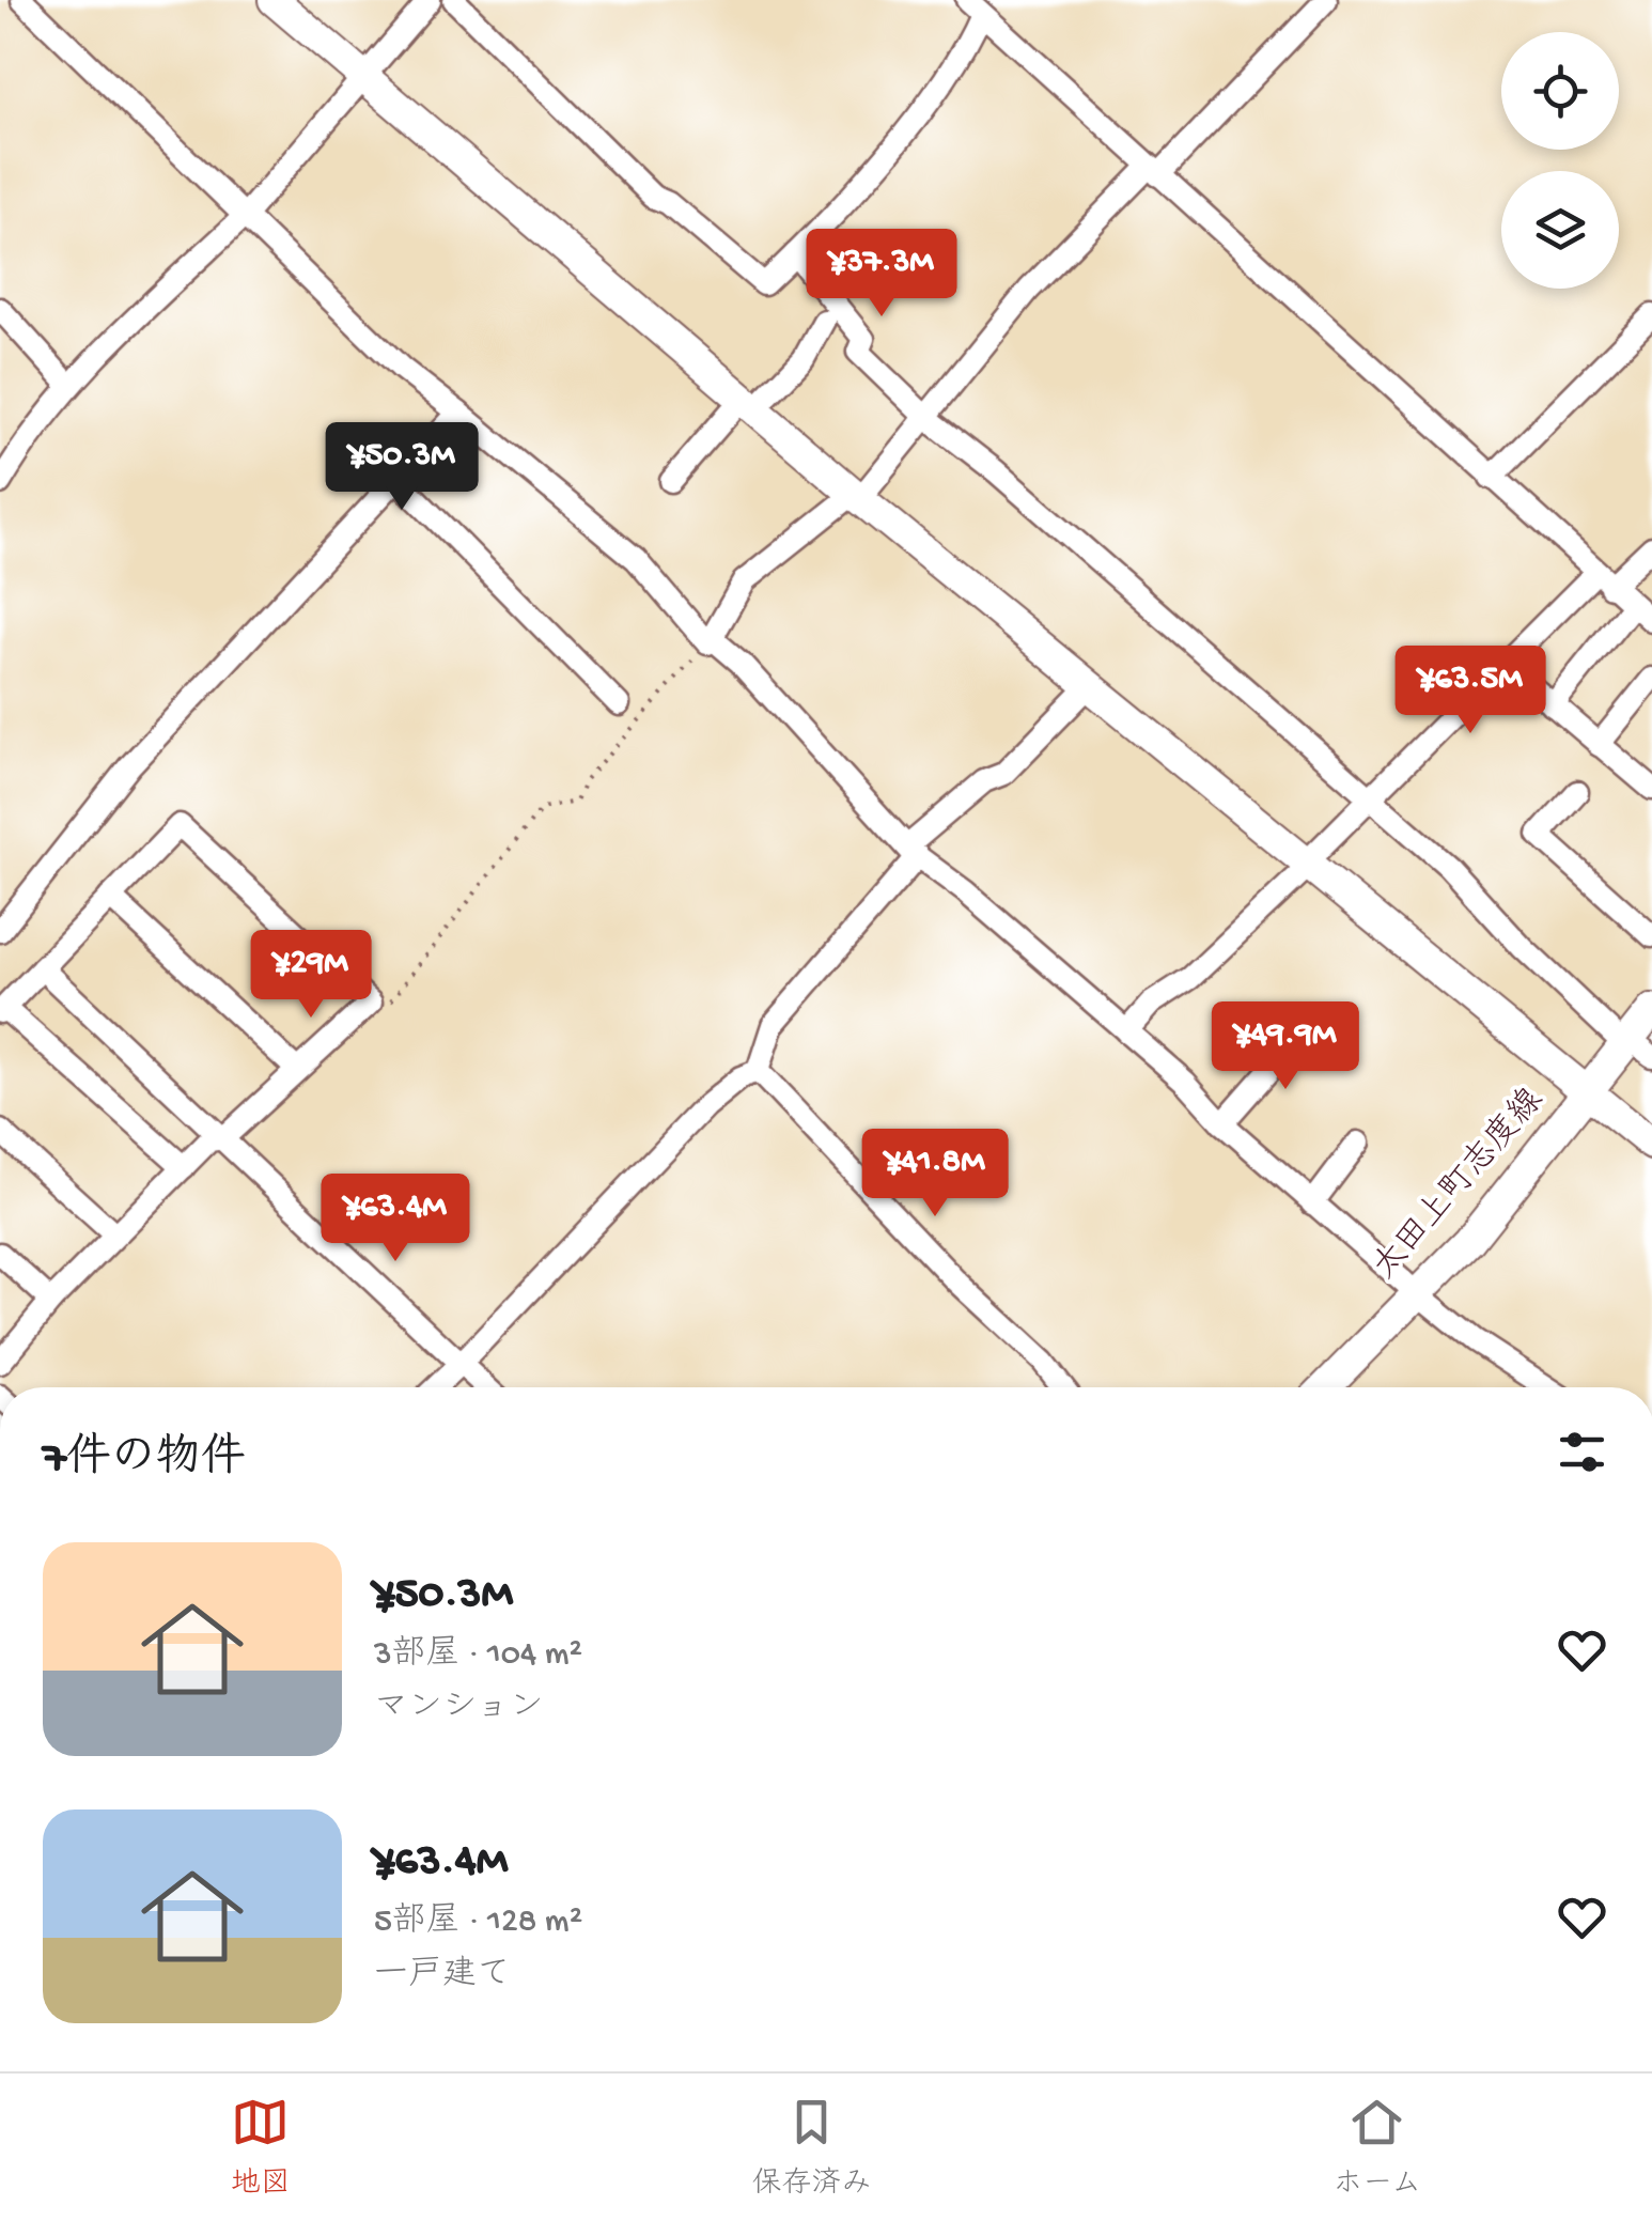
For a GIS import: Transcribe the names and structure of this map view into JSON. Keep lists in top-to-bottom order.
{
  "streets": {
    "street": ["太田上町志度線"]
  },
  "page": {
    "price": [
      "¥37.3M",
      "¥50.3M",
      "¥63.5M",
      "¥29M",
      "¥49.9M",
      "¥41.8M",
      "¥63.4M"
    ],
    "heading": "7件の物件",
    "list": [
      {
        "name": "¥50.3M",
        "note": "3部屋 · 104 m² · マンション"
      },
      {
        "name": "¥63.4M",
        "note": "5部屋 · 128 m² · 一戸建て"
      }
    ],
    "tabs": ["地図", "保存済み", "ホーム"]
  }
}
